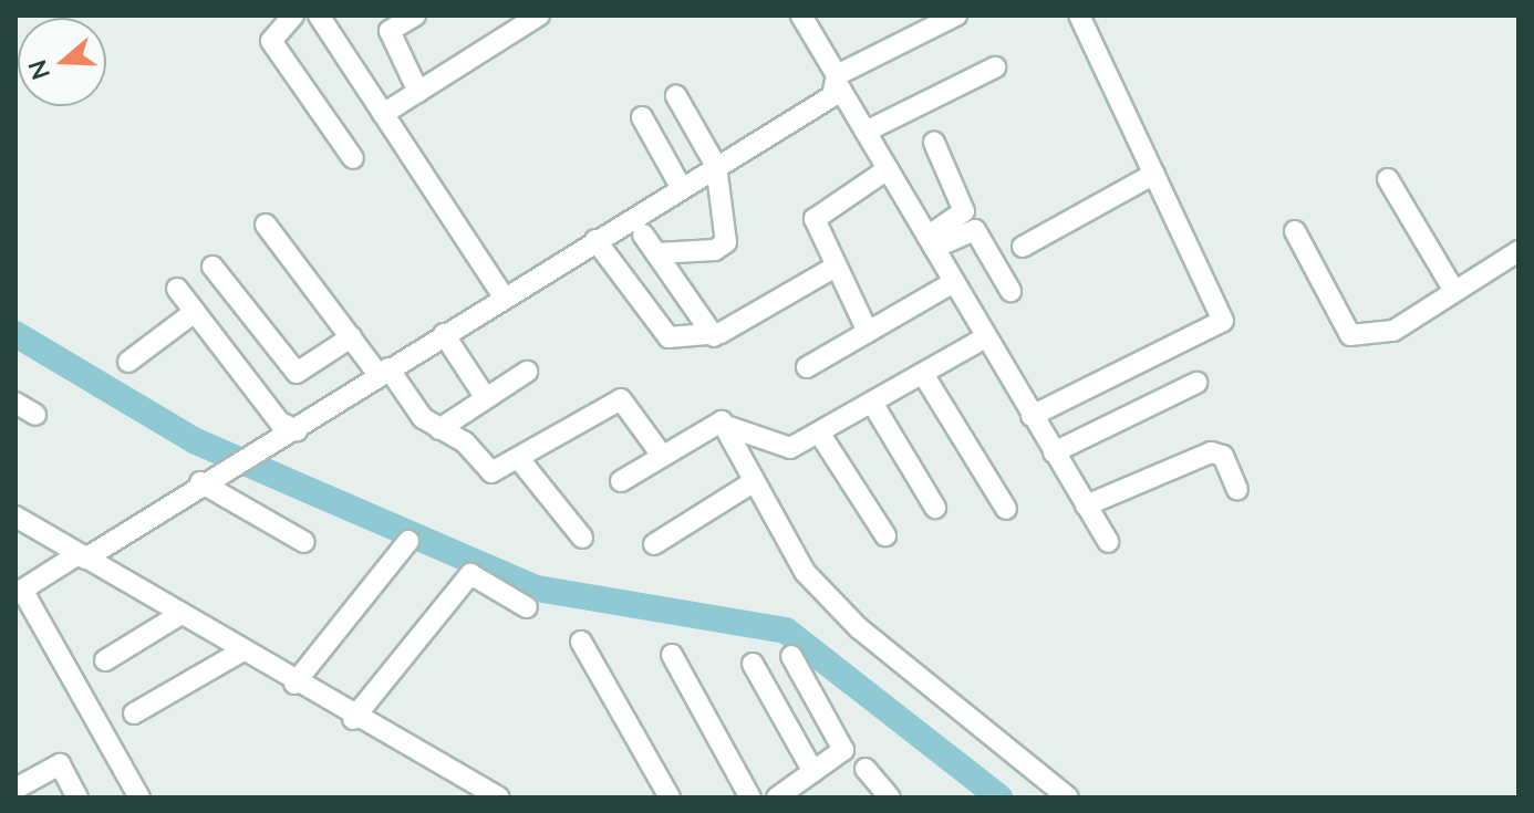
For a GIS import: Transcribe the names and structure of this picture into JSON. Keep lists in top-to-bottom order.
{
  "north": "left"
}
